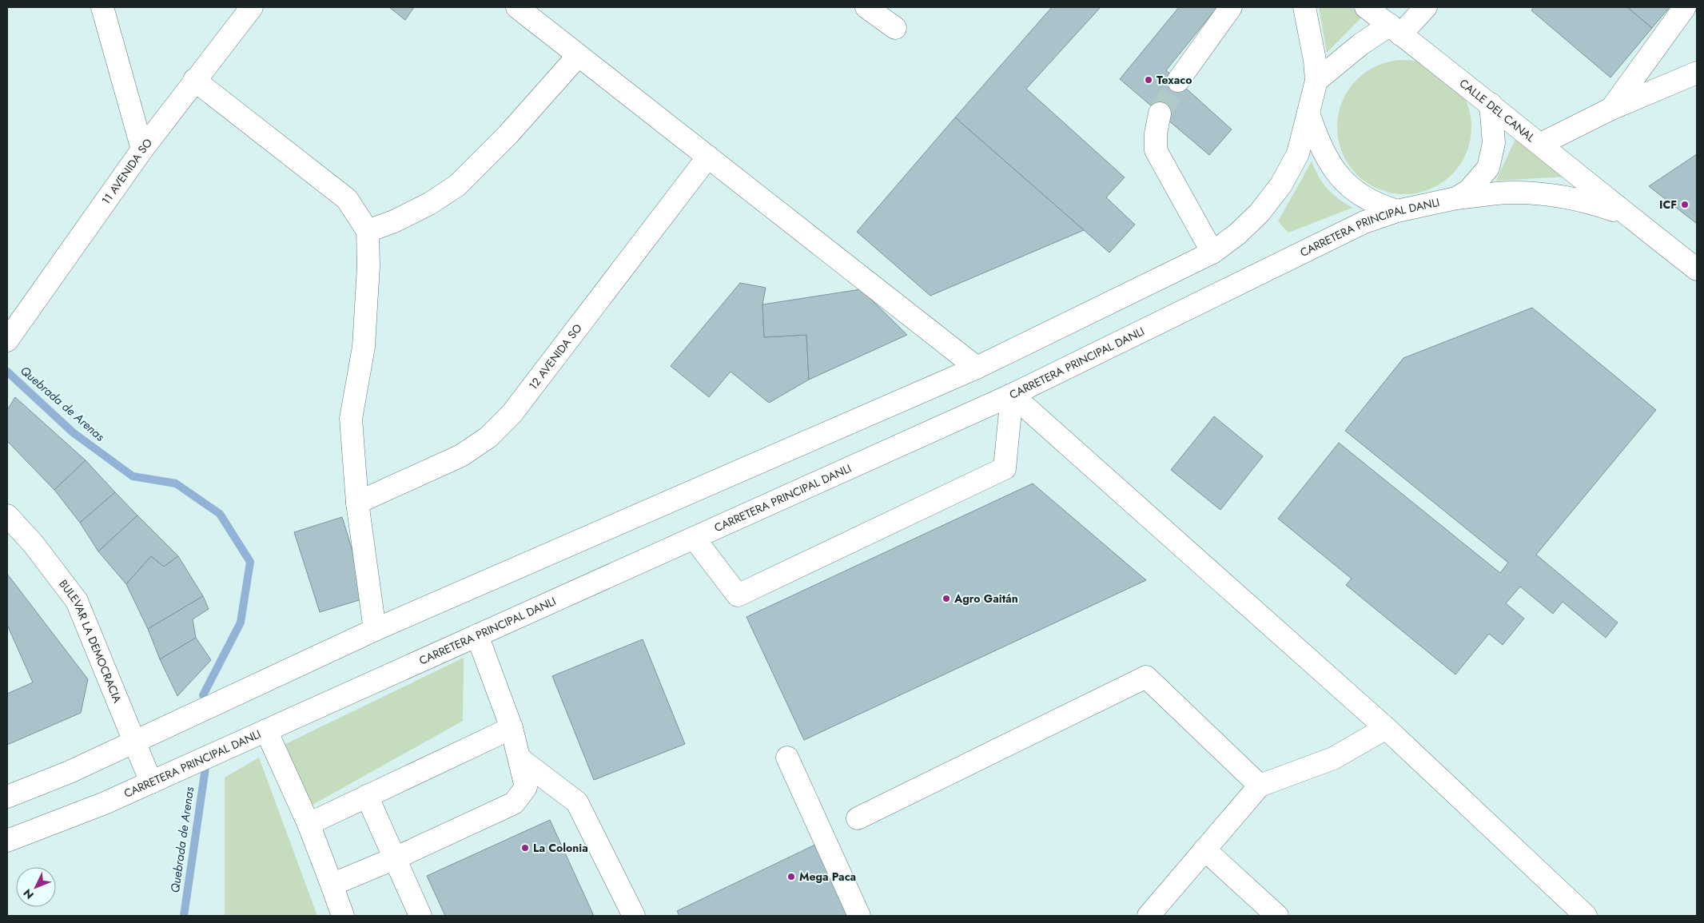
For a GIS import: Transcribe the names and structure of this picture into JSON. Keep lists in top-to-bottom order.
{
  "streets": {
    "main road": [
      "CALLE DEL CANAL",
      "11 AVENIDA SO",
      "CARRETERA PRINCIPAL DANLI",
      "12 AVENIDA SO",
      "BULEVAR LA DEMOCRACIA"
    ]
  },
  "crossings": [
    ["CALLE DEL CANAL", "CARRETERA PRINCIPAL DANLI"],
    ["CARRETERA PRINCIPAL DANLI", "BULEVAR LA DEMOCRACIA"]
  ],
  "water": ["Quebrada de Arenas"],
  "places": [
    "Texaco",
    "ICF",
    "Agro Gaitán",
    "La Colonia",
    "Mega Paca"
  ],
  "north": "bottom left"
}
